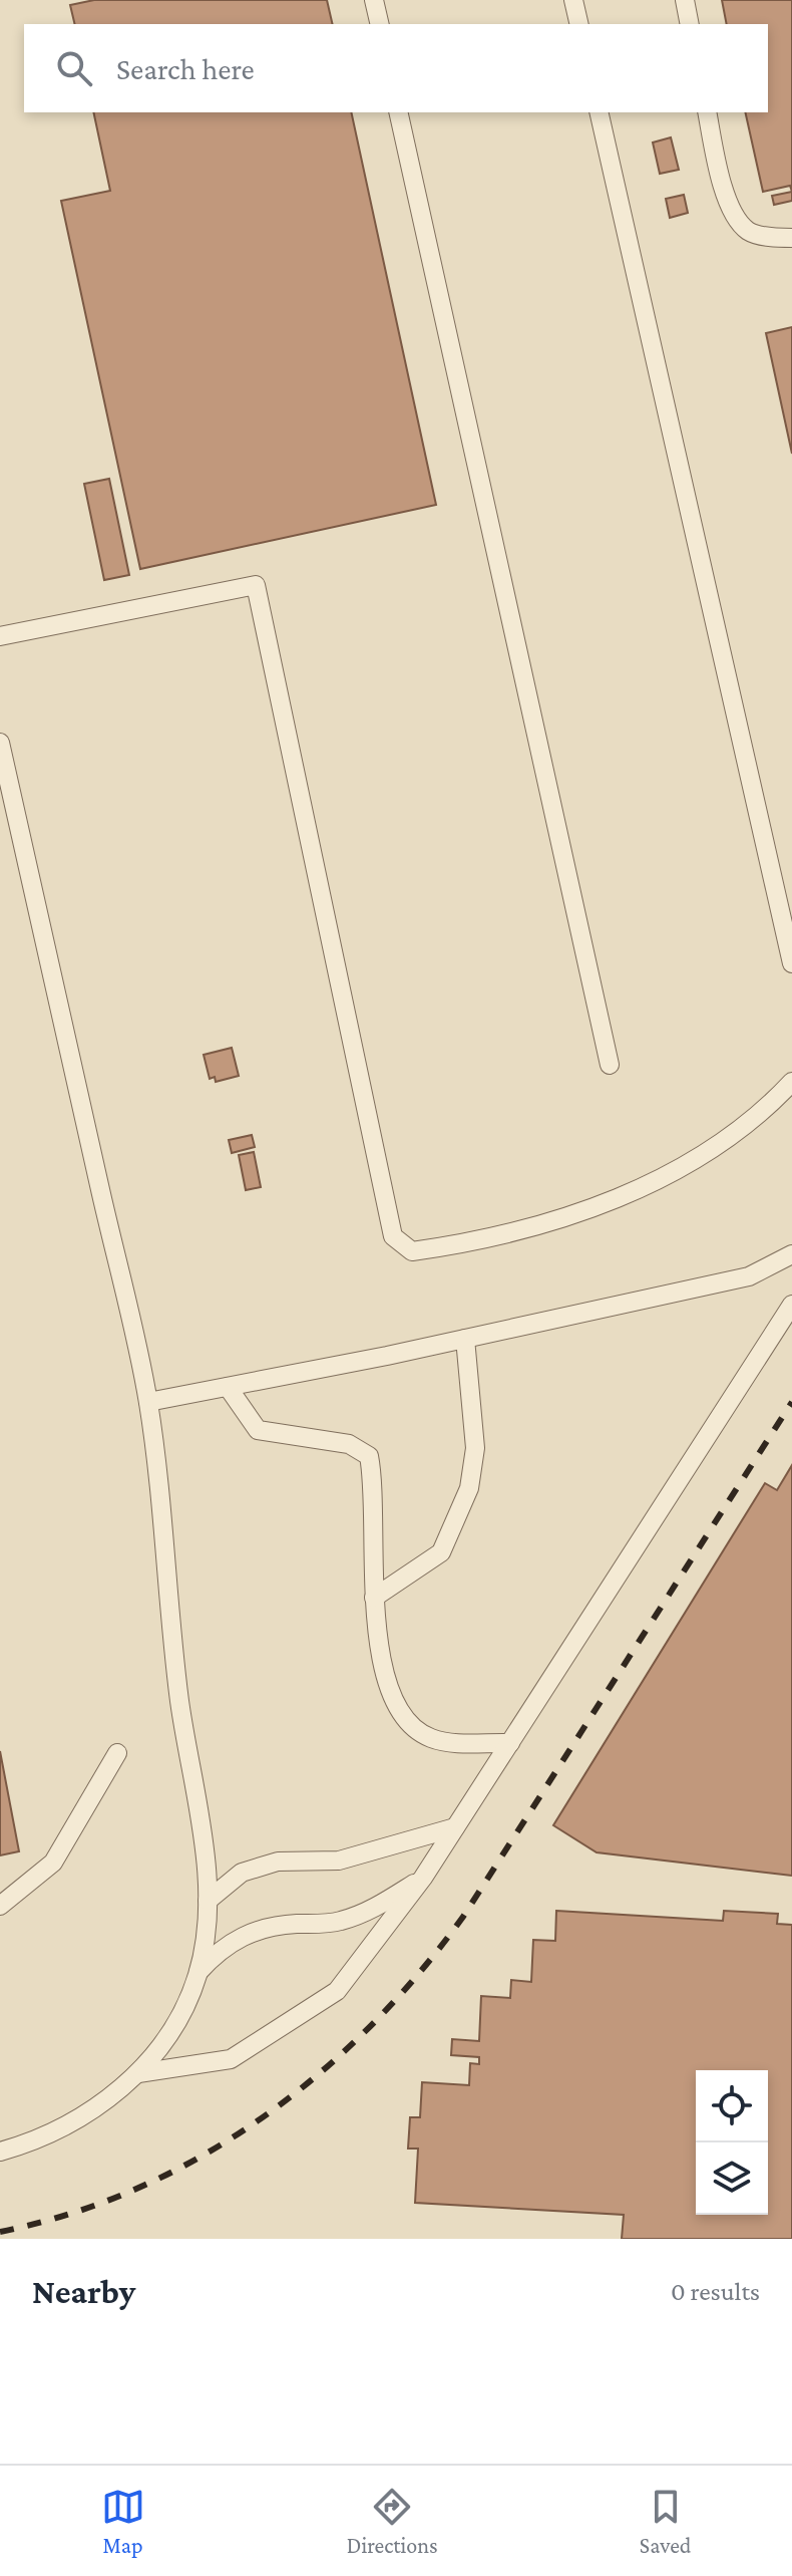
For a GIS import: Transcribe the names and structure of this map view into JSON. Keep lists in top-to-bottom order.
{
  "page": {
    "search": "Search here",
    "heading": ["Nearby", "0 results"],
    "nav": ["Map", "Directions", "Saved"]
  }
}
